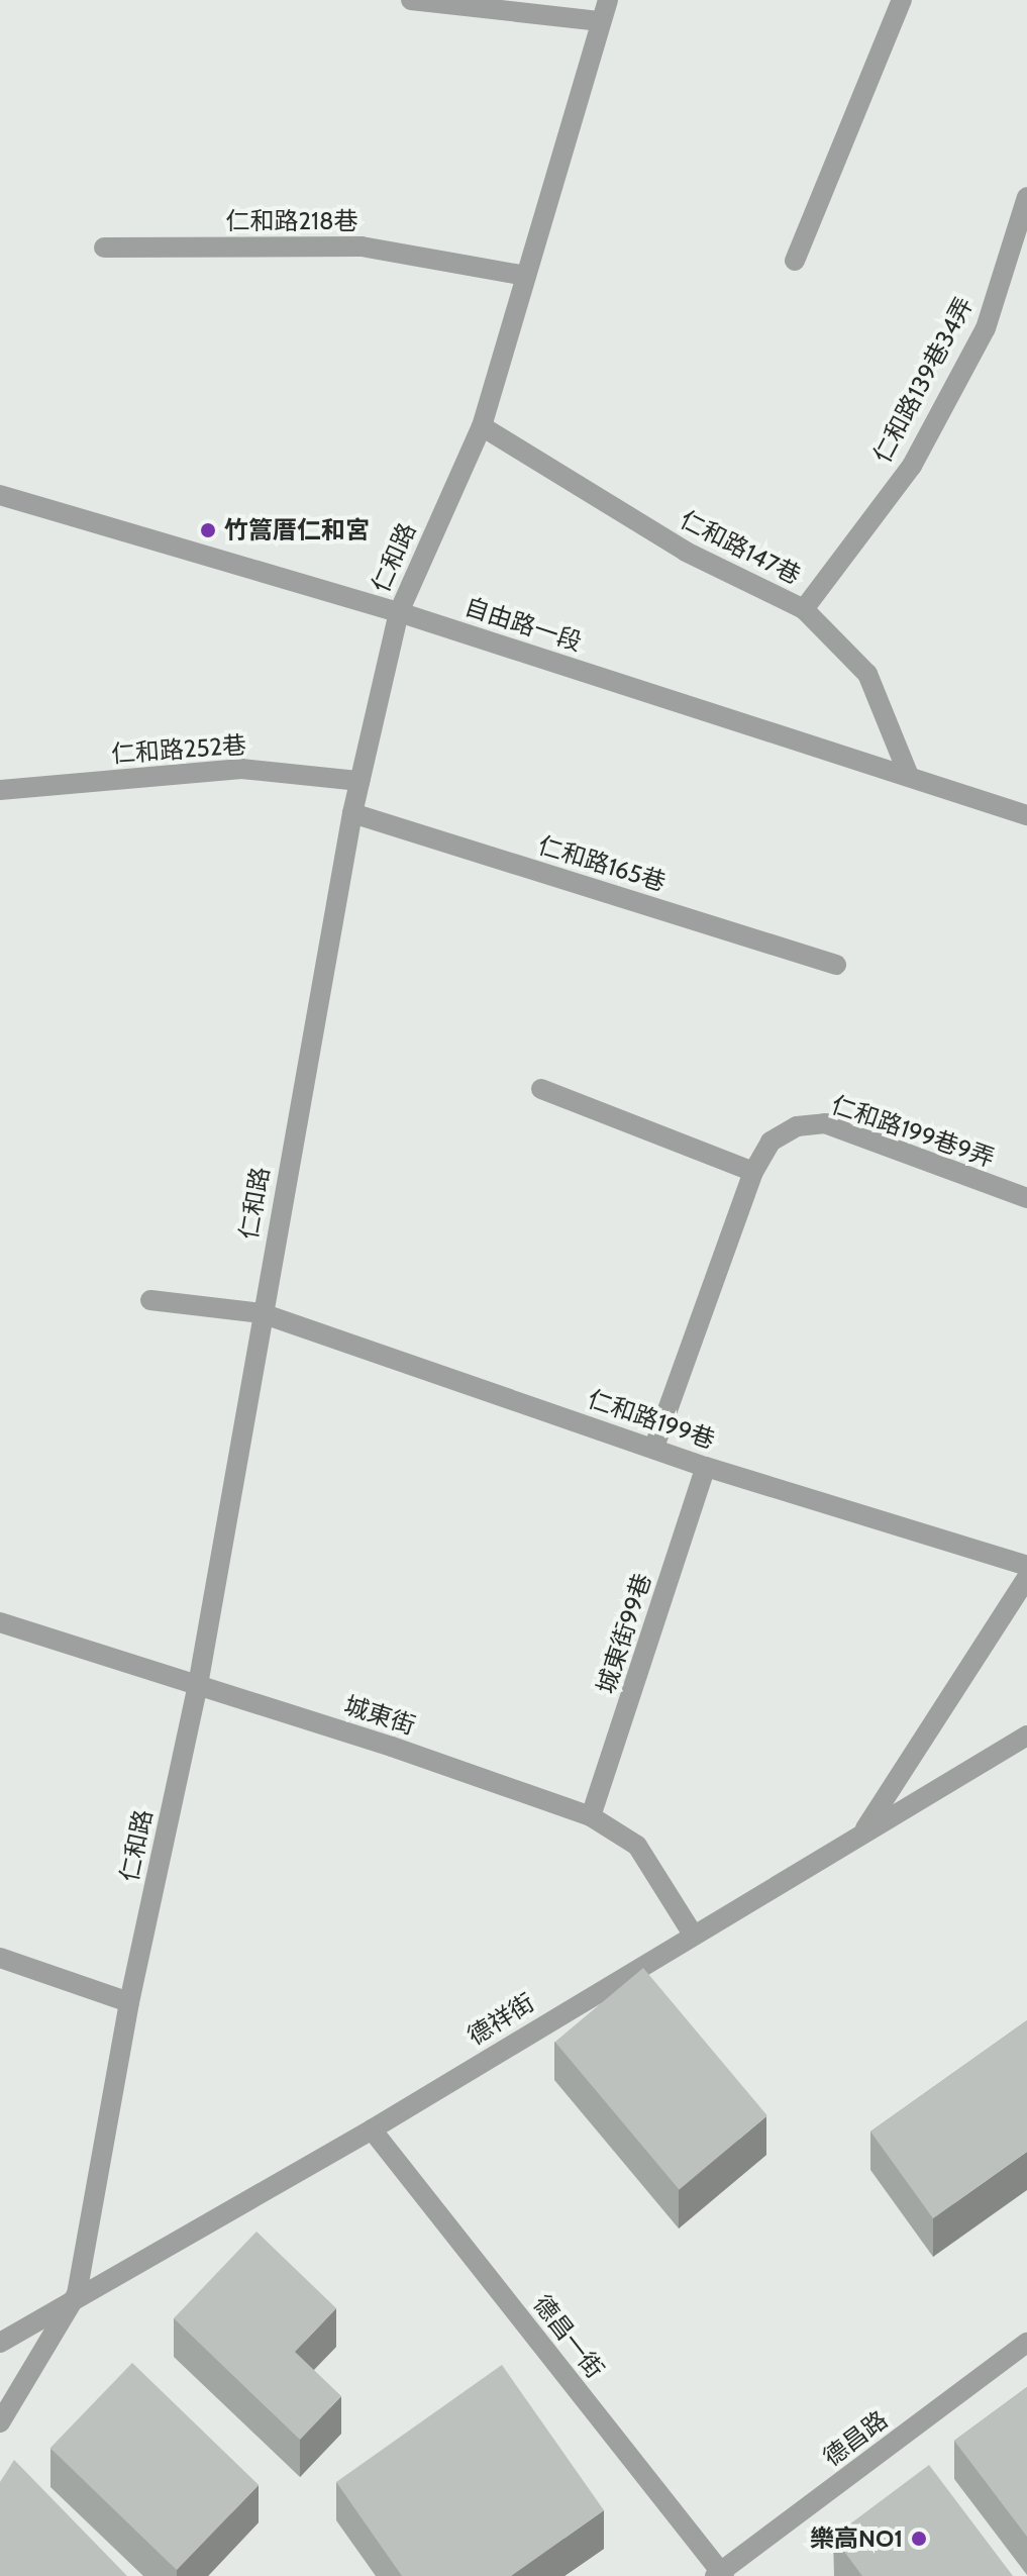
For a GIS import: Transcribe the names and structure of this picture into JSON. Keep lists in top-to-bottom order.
{
  "streets": {
    "street": [
      "仁和路218巷",
      "仁和路139巷34弄",
      "仁和路147巷",
      "仁和路",
      "自由路一段",
      "仁和路252巷",
      "仁和路165巷",
      "仁和路199巷9弄",
      "仁和路199巷",
      "城東街99巷",
      "城東街",
      "德祥街",
      "德昌一街",
      "德昌路"
    ]
  },
  "crossings": [
    ["仁和路218巷", "仁和路"],
    ["仁和路139巷34弄", "仁和路147巷"],
    ["仁和路147巷", "仁和路"],
    ["仁和路147巷", "自由路一段"],
    ["仁和路", "自由路一段"],
    ["仁和路", "仁和路252巷"],
    ["仁和路", "仁和路165巷"],
    ["仁和路", "仁和路199巷"],
    ["仁和路", "城東街"],
    ["仁和路", "德祥街"],
    ["仁和路199巷9弄", "仁和路199巷"],
    ["仁和路199巷", "城東街99巷"],
    ["城東街99巷", "城東街"],
    ["城東街", "德祥街"],
    ["德祥街", "德昌一街"],
    ["德昌一街", "德昌路"]
  ],
  "places": ["竹篙厝仁和宮", "樂高NO1"]
}
